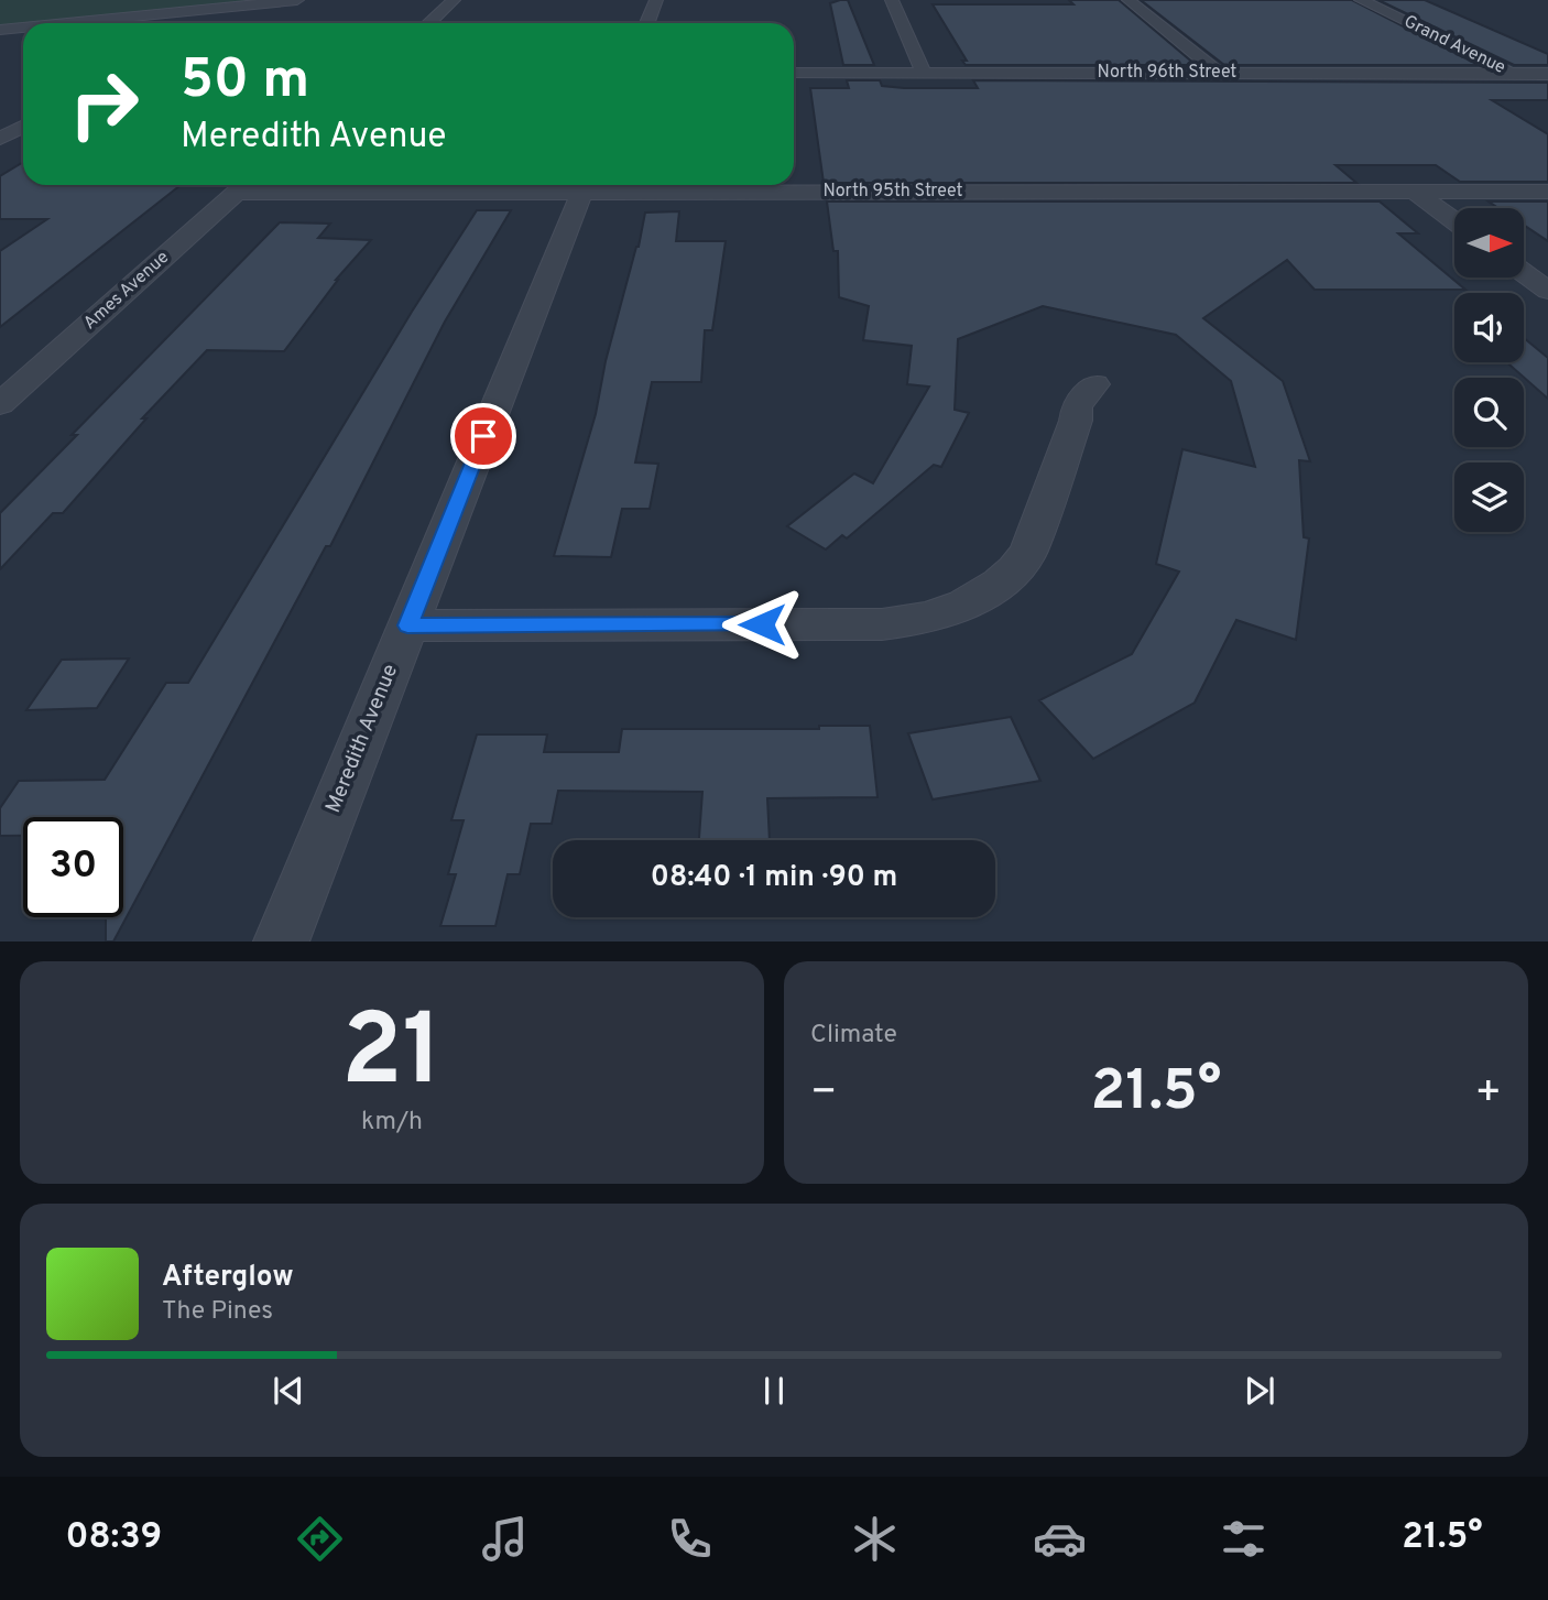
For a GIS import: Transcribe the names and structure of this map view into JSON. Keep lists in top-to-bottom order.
{
  "streets": {
    "street": [
      "Grand Avenue",
      "North 96th Street",
      "North 95th Street",
      "Ames Avenue",
      "Meredith Avenue"
    ]
  },
  "crossings": [
    ["Grand Avenue", "North 96th Street"],
    ["North 95th Street", "Ames Avenue"],
    ["North 95th Street", "Meredith Avenue"]
  ],
  "north": "right",
  "page": {
    "turn": ["50 m", "Meredith Avenue"],
    "limit": "30",
    "trip": "08:40 · 1 min · 90 m",
    "tile": [
      ["21", "km/h"],
      "Climate"
    ],
    "heat": ["−", "21.5°", "+"],
    "song": ["Afterglow", "The Pines"],
    "tabs": ["08:39", "21.5°"]
  }
}
